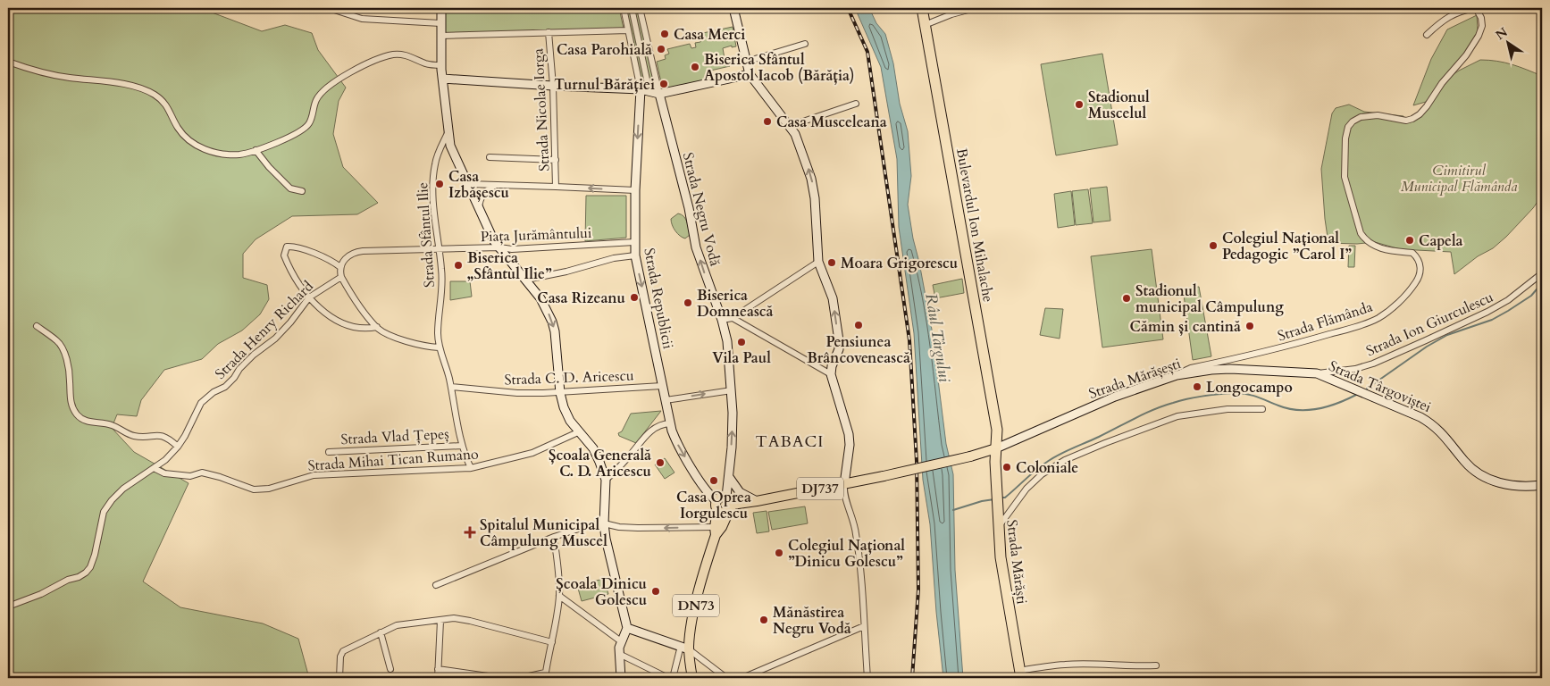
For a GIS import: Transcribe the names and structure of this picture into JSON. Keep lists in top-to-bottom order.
{
  "streets": {
    "highway": ["Bulevardul Ion Mihalache", "Strada Mărăști"],
    "main road": [
      "Strada Negru Vodă",
      "Strada Republicii",
      "Strada Mărășești",
      "Strada Târgoviștei",
      "DJ737",
      "DN73"
    ],
    "street": [
      "Strada Nicolae Iorga",
      "Piața Jurământului",
      "Strada Sfântul Ilie",
      "Strada Flămânda",
      "Strada Ion Giurculescu",
      "Strada Henry Richard",
      "Strada C. D. Aricescu",
      "Strada Vlad Țepeș",
      "Strada Mihai Tican Rumano"
    ]
  },
  "crossings": [
    ["Strada Negru Vodă", "Strada Republicii"],
    ["Bulevardul Ion Mihalache", "Strada Mărășești"],
    ["Bulevardul Ion Mihalache", "DJ737"],
    ["Bulevardul Ion Mihalache", "Strada Mărăști"],
    ["Piața Jurământului", "Strada Sfântul Ilie"],
    ["Piața Jurământului", "Strada Republicii"],
    ["Strada Sfântul Ilie", "Strada C. D. Aricescu"],
    ["Strada Sfântul Ilie", "Strada Vlad Țepeș"],
    ["Strada Sfântul Ilie", "Strada Mihai Tican Rumano"],
    ["Strada Republicii", "Strada C. D. Aricescu"],
    ["Strada Flămânda", "Strada Mărășești"],
    ["Strada Ion Giurculescu", "Strada Mărășești"],
    ["Strada Ion Giurculescu", "Strada Târgoviștei"],
    ["Strada Henry Richard", "Strada Mihai Tican Rumano"],
    ["Strada Mărășești", "Strada Târgoviștei"],
    ["Strada Mărășești", "DJ737"],
    ["Strada Mărășești", "Strada Mărăști"],
    ["DJ737", "Strada Mărăști"]
  ],
  "one_way": ["Strada Negru Vodă", "Strada Republicii"],
  "districts": ["TABACI"],
  "water": ["Râul Târgului"],
  "parks": ["Cimitirul Municipal Flămânda"],
  "places": {
    "other": [
      "Casa Merci",
      "Casa Parohială",
      "Biserica Sfântul Apostol Iacob (Bărăția)",
      "Turnul Bărăției",
      "Stadionul Muscelul",
      "Casa Musceleana",
      "Casa Izbășescu",
      "Capela",
      "Colegiul Național Pedagogic ”Carol I”",
      "Moara Grigorescu",
      "Biserica „Sfântul Ilie”",
      "Casa Rizeanu",
      "Stadionul municipal Câmpulung",
      "Biserica Domnească",
      "Pensiunea Brâncovenească",
      "Cămin și cantină",
      "Vila Paul",
      "Longocampo",
      "Școala Generală C. D. Aricescu",
      "Coloniale",
      "Casa Oprea Iorgulescu",
      "Colegiul Național ”Dinicu Golescu”",
      "Școala Dinicu Golescu",
      "Mănăstirea Negru Vodă"
    ],
    "health": ["Spitalul Municipal Câmpulung Muscel"]
  },
  "north": "top left"
}
